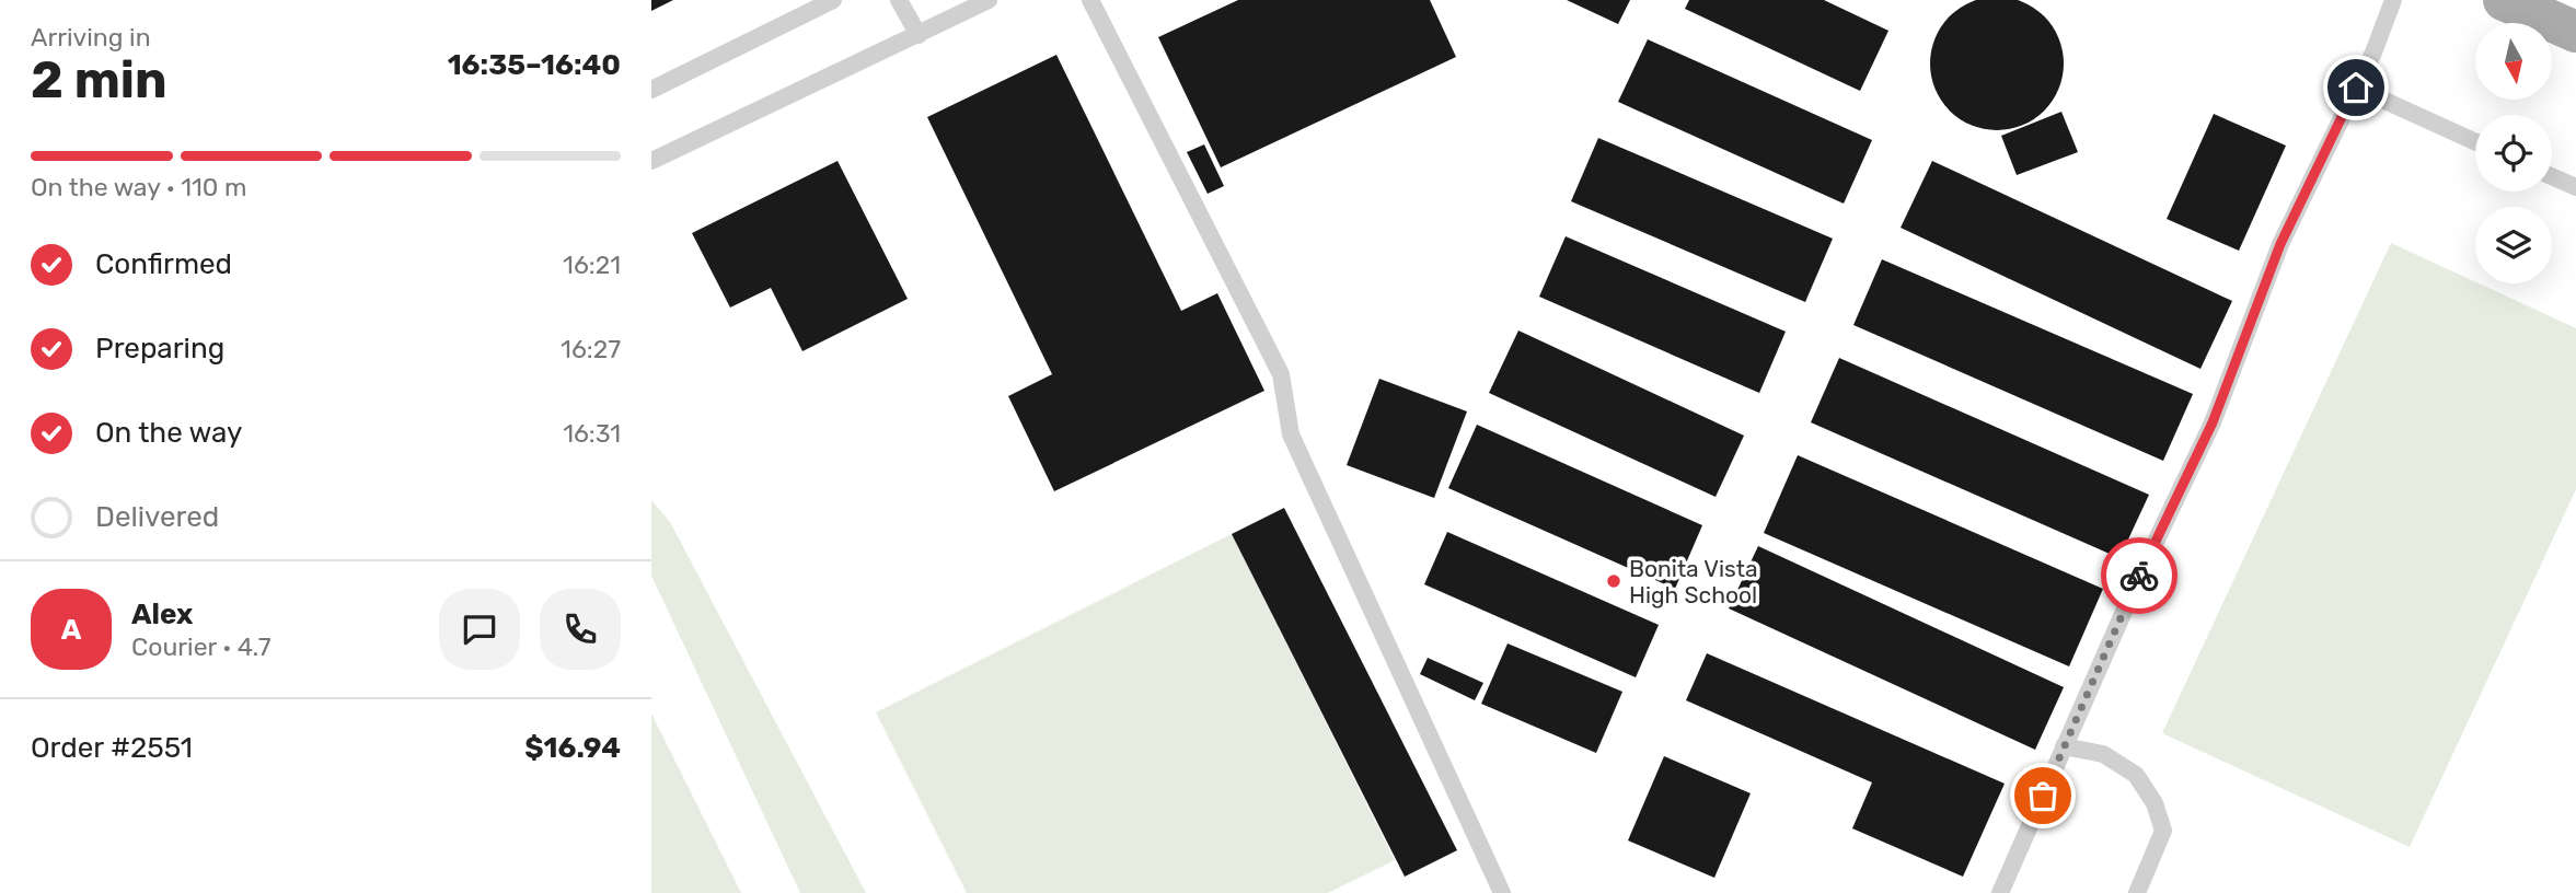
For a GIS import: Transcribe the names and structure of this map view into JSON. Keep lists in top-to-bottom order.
{
  "places": ["Bonita Vista High School"],
  "north": "bottom",
  "page": {
    "heading": ["2 min", "Arriving in", "16:35–16:40"],
    "panel": [
      "Alex",
      "Courier · 4.7",
      "Order #2551",
      "$16.94"
    ],
    "bar": "On the way · 110 m",
    "list": [
      ["Confirmed", "16:21"],
      ["Preparing", "16:27"],
      ["On the way", "16:31"],
      "Delivered"
    ],
    "round": "A"
  }
}
